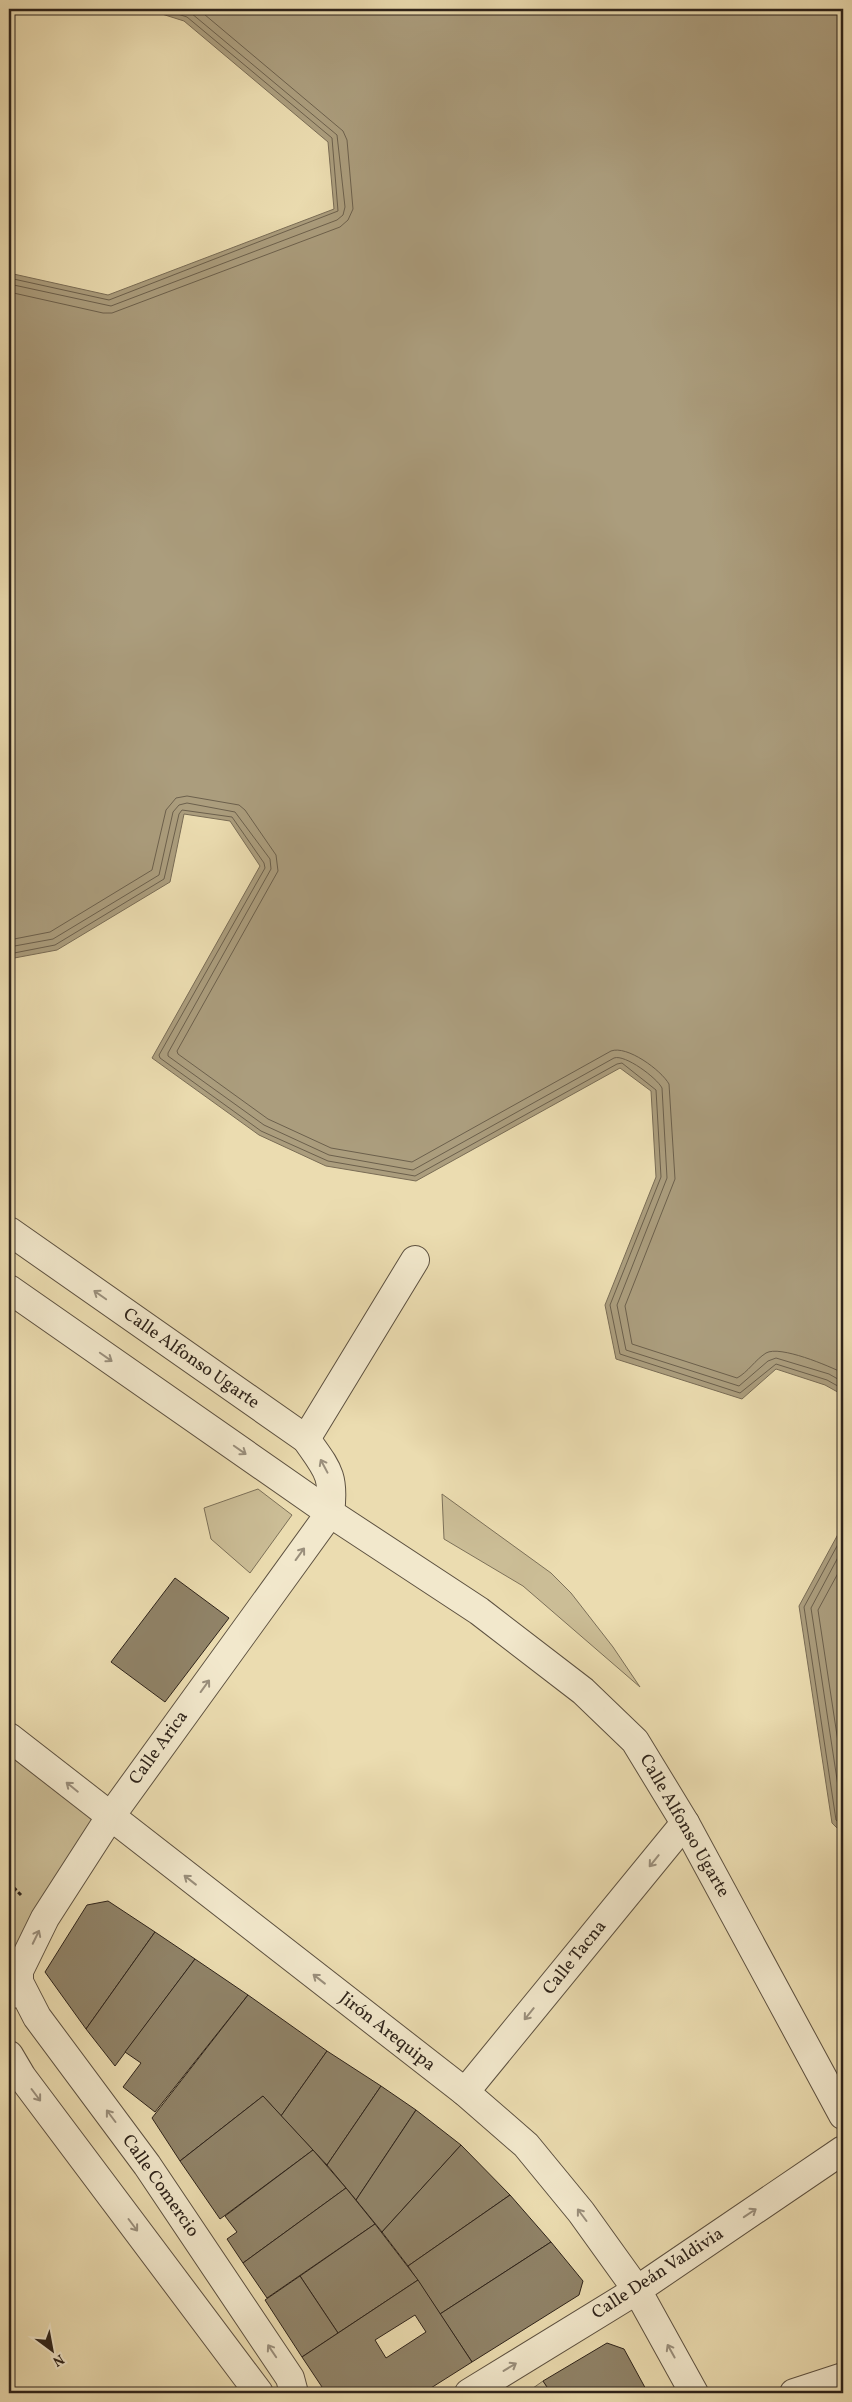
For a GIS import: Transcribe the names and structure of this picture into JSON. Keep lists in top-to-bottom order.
{
  "streets": {
    "street": [
      "Calle Alfonso Ugarte",
      "Calle Arica",
      "Calle Tacna",
      "Jirón Arequipa",
      "Calle Comercio",
      "Calle Deán Valdivia"
    ]
  },
  "crossings": [
    ["Calle Alfonso Ugarte", "Calle Arica"],
    ["Calle Alfonso Ugarte", "Calle Tacna"],
    ["Calle Arica", "Jirón Arequipa"],
    ["Calle Arica", "Calle Comercio"],
    ["Calle Tacna", "Jirón Arequipa"],
    ["Jirón Arequipa", "Calle Deán Valdivia"]
  ],
  "one_way": [
    "Calle Arica",
    "Calle Tacna",
    "Jirón Arequipa",
    "Calle Deán Valdivia"
  ],
  "north": "bottom right"
}
